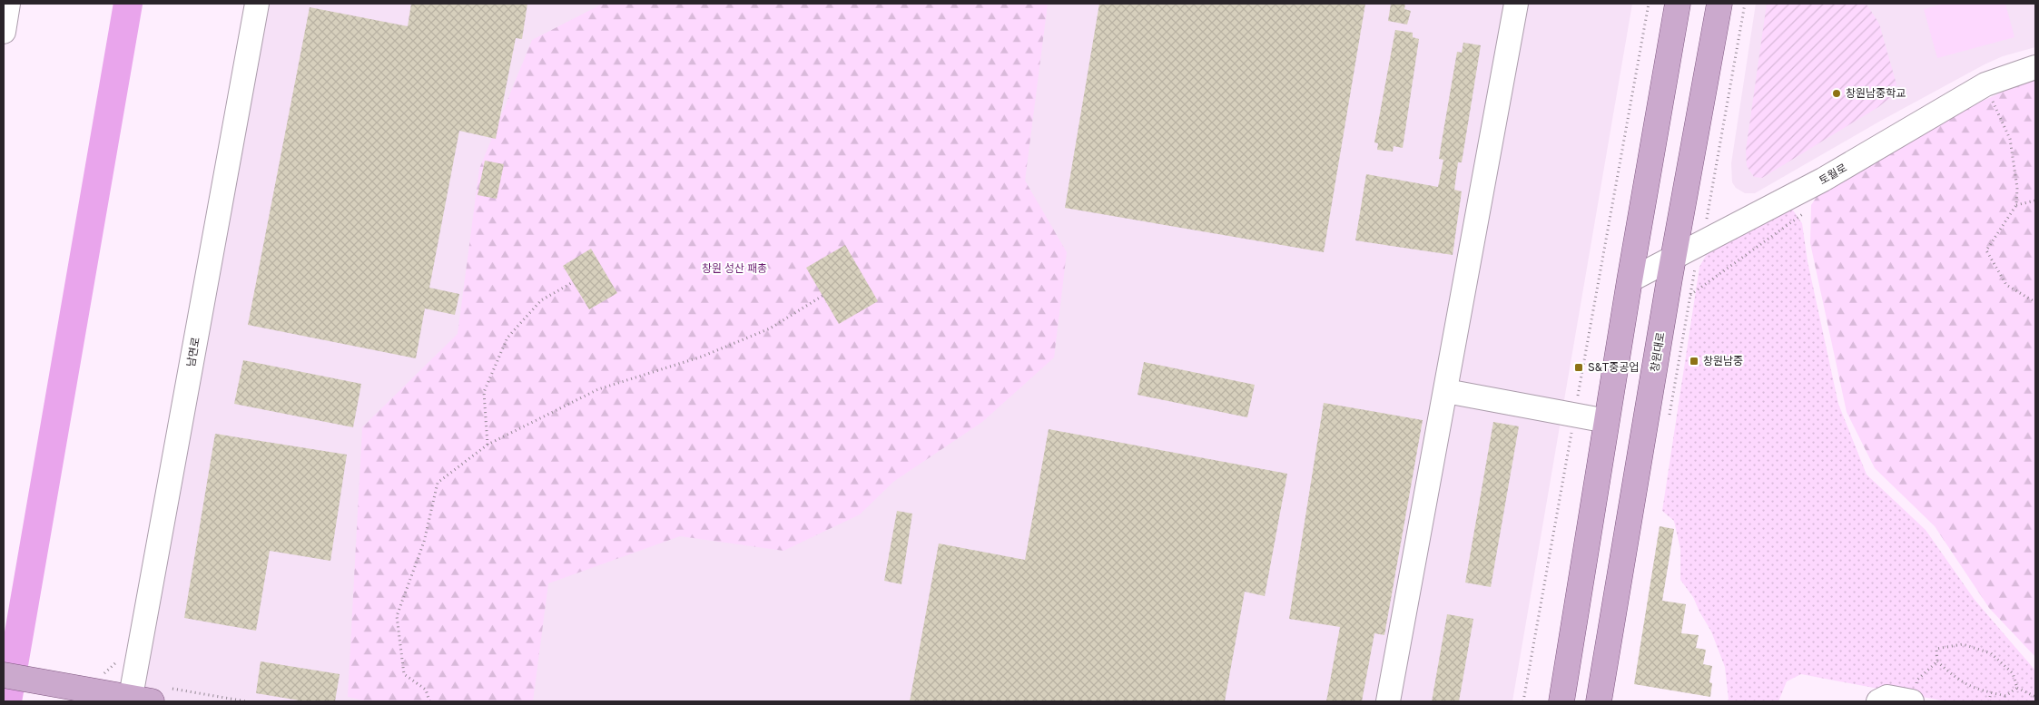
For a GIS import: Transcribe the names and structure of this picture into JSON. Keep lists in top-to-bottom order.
{
  "streets": {
    "main road": ["창원대로"],
    "street": ["토월로", "남면로"]
  },
  "crossings": [
    ["토월로", "창원대로"]
  ],
  "parks": ["창원 성산 패총"],
  "places": {
    "other": ["창원남중학교"],
    "transit": ["창원남중", "S&T중공업"]
  }
}
